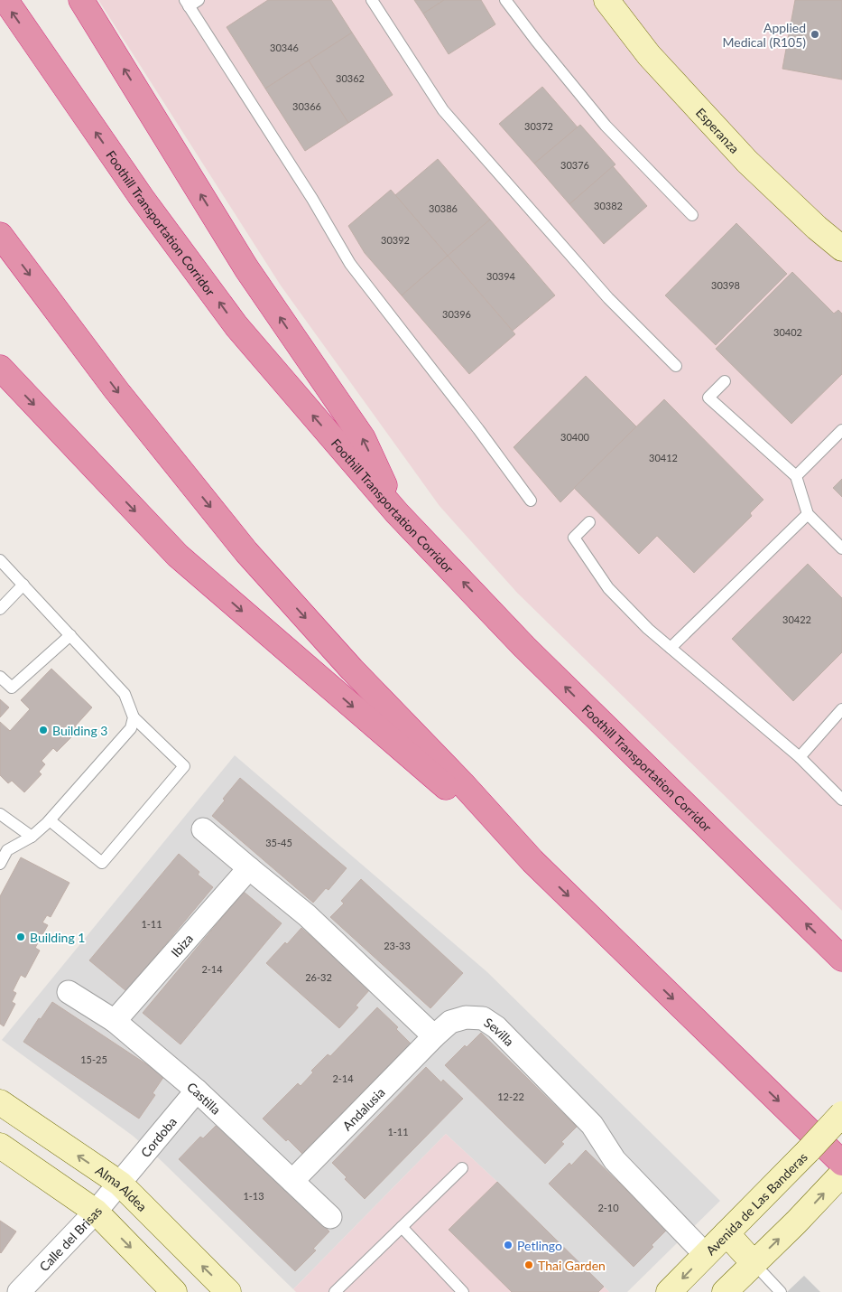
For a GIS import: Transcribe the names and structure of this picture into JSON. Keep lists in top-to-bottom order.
{
  "streets": {
    "highway": ["Foothill Transportation Corridor"],
    "main road": ["Esperanza", "Alma Aldea", "Avenida de Las Banderas"],
    "street": [
      "Ibiza",
      "Sevilla",
      "Castilla",
      "Andalusia",
      "Cordoba",
      "Calle del Brisas"
    ]
  },
  "crossings": [
    ["Ibiza", "Castilla"],
    ["Sevilla", "Andalusia"],
    ["Sevilla", "Avenida de Las Banderas"],
    ["Castilla", "Andalusia"],
    ["Castilla", "Cordoba"],
    ["Cordoba", "Alma Aldea"],
    ["Cordoba", "Calle del Brisas"],
    ["Alma Aldea", "Calle del Brisas"]
  ],
  "places": [
    "Applied Medical (R105)",
    "Building 3",
    "Building 1",
    "Petlingo",
    "Thai Garden"
  ],
  "house_numbers": [
    "30346",
    "30362",
    "30366",
    "30372",
    "30376",
    "30382",
    "30386",
    "30392",
    "30394",
    "30398",
    "30396",
    "30402",
    "30400",
    "30412",
    "30422",
    "35-45",
    "1-11",
    "23-33",
    "2-14",
    "26-32",
    "15-25",
    "2-14",
    "12-22",
    "1-11",
    "1-13",
    "2-10"
  ]
}
